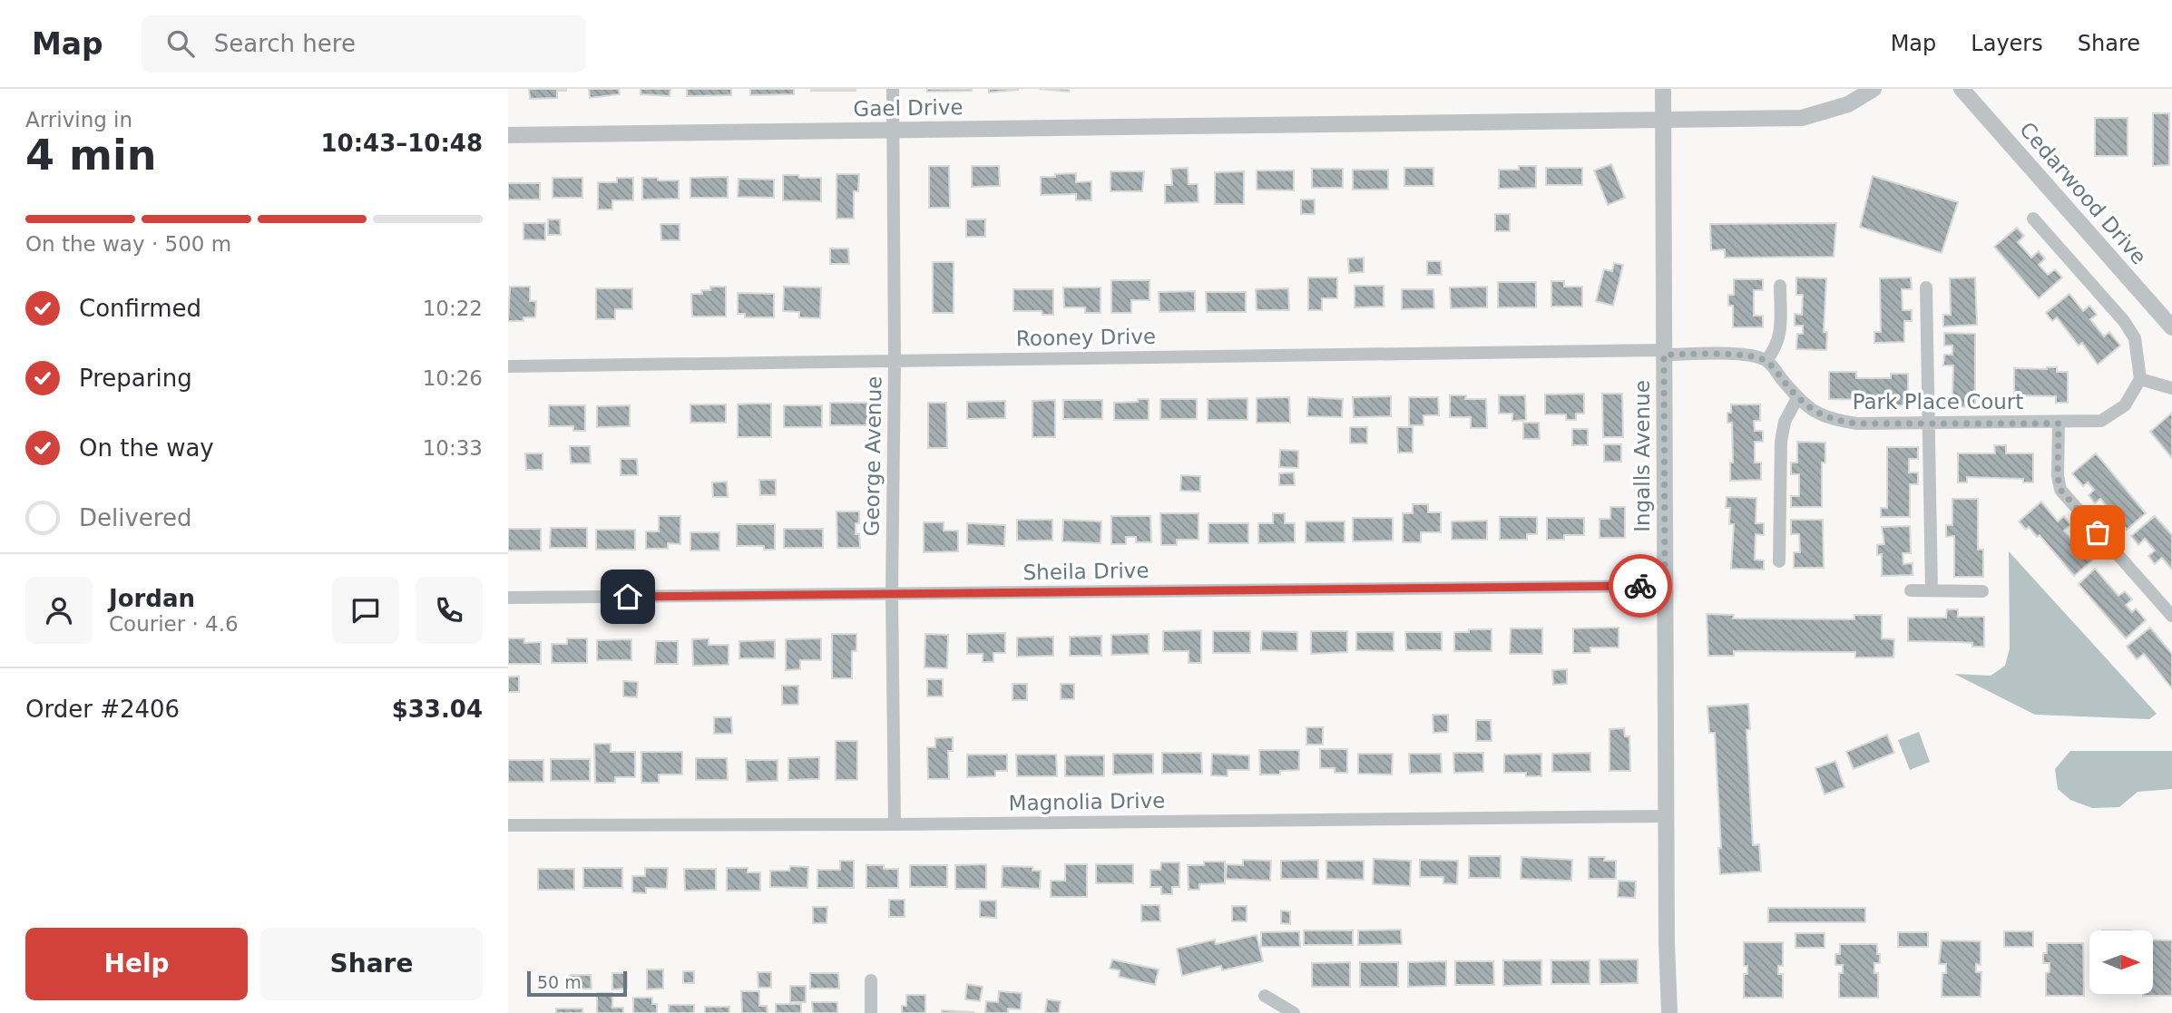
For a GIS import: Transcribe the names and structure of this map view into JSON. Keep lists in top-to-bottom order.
{
  "streets": {
    "street": [
      "Gael Drive",
      "Cedarwood Drive",
      "Rooney Drive",
      "Park Place Court",
      "George Avenue",
      "Ingalls Avenue",
      "Sheila Drive",
      "Magnolia Drive"
    ]
  },
  "crossings": [
    ["Gael Drive", "George Avenue"],
    ["Gael Drive", "Ingalls Avenue"],
    ["Rooney Drive", "George Avenue"],
    ["Rooney Drive", "Ingalls Avenue"],
    ["George Avenue", "Sheila Drive"],
    ["George Avenue", "Magnolia Drive"],
    ["Ingalls Avenue", "Sheila Drive"],
    ["Ingalls Avenue", "Magnolia Drive"]
  ],
  "scale_bar": "50 m",
  "north": "right",
  "page": {
    "header": "Map",
    "search": "Search here",
    "nav": ["Map", "Layers", "Share"],
    "heading": ["4 min", "Arriving in", "10:43–10:48"],
    "panel": [
      "Jordan",
      "Courier · 4.6",
      "Order #2406",
      "$33.04"
    ],
    "bar": "On the way · 500 m",
    "list": [
      ["Confirmed", "10:22"],
      ["Preparing", "10:26"],
      ["On the way", "10:33"],
      "Delivered"
    ],
    "buttons": ["Help", "Share"],
    "scale": "50 m"
  }
}
